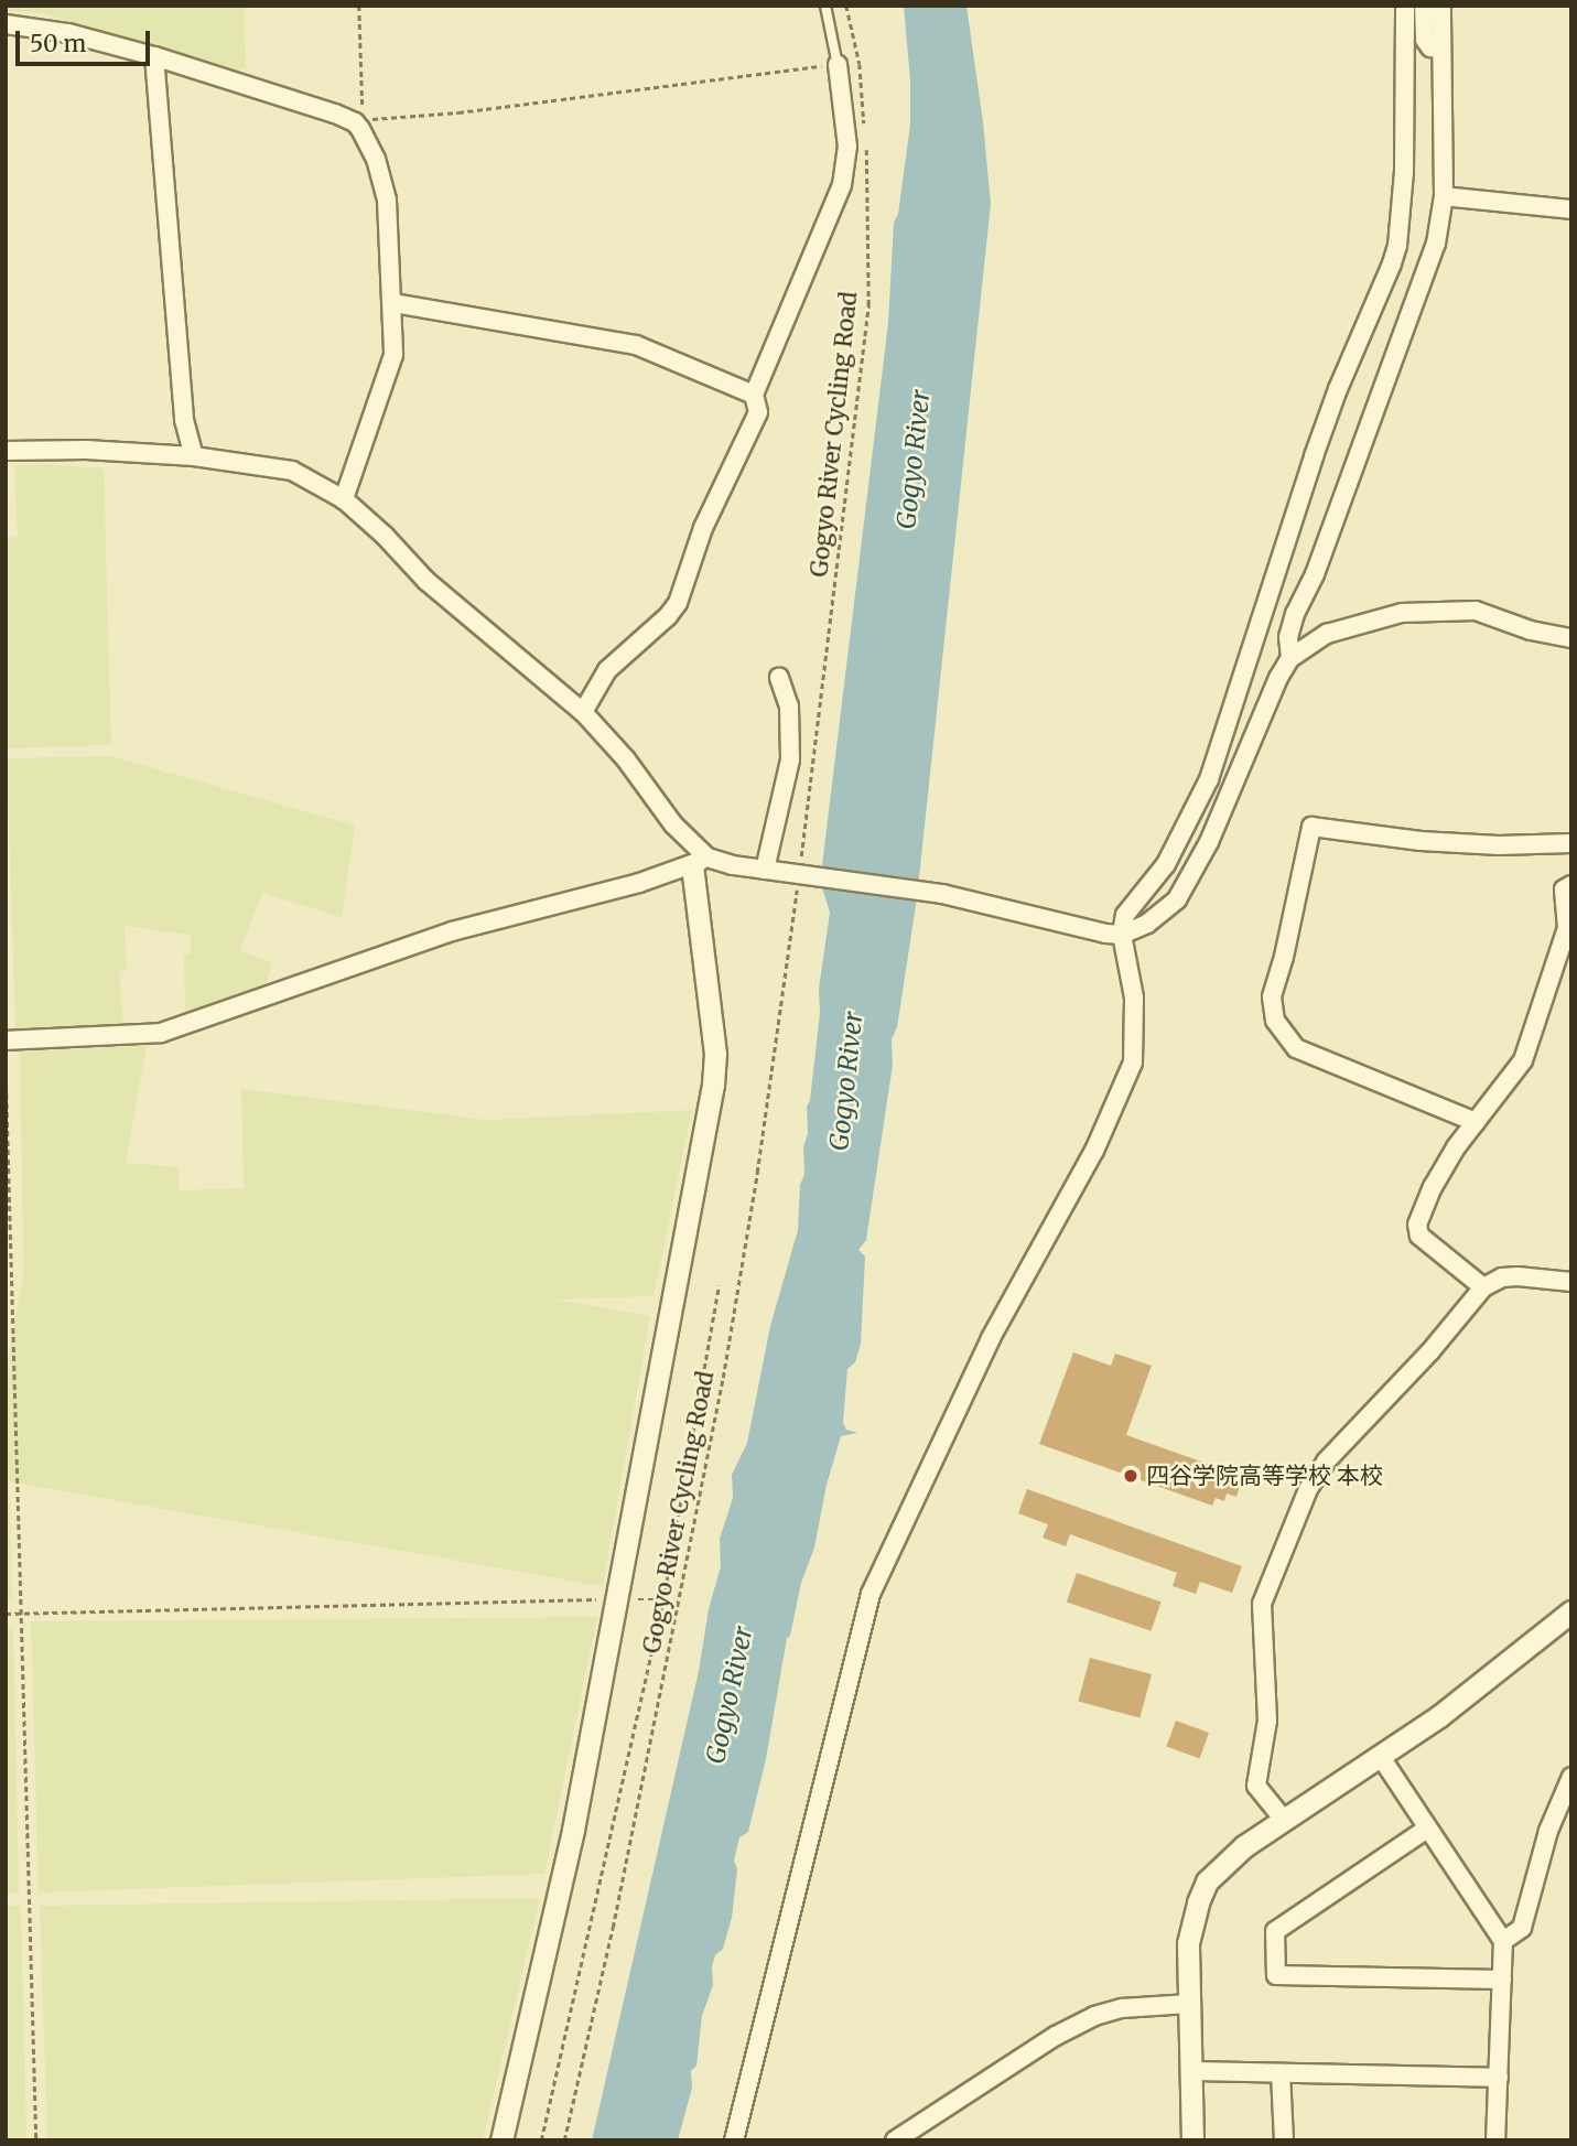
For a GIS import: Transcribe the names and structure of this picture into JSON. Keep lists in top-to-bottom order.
{
  "streets": {
    "path": ["Gogyo River Cycling Road"]
  },
  "water": ["Gogyo River"],
  "places": ["四谷学院高等学校 本校"],
  "scale_bar": "50 m"
}
